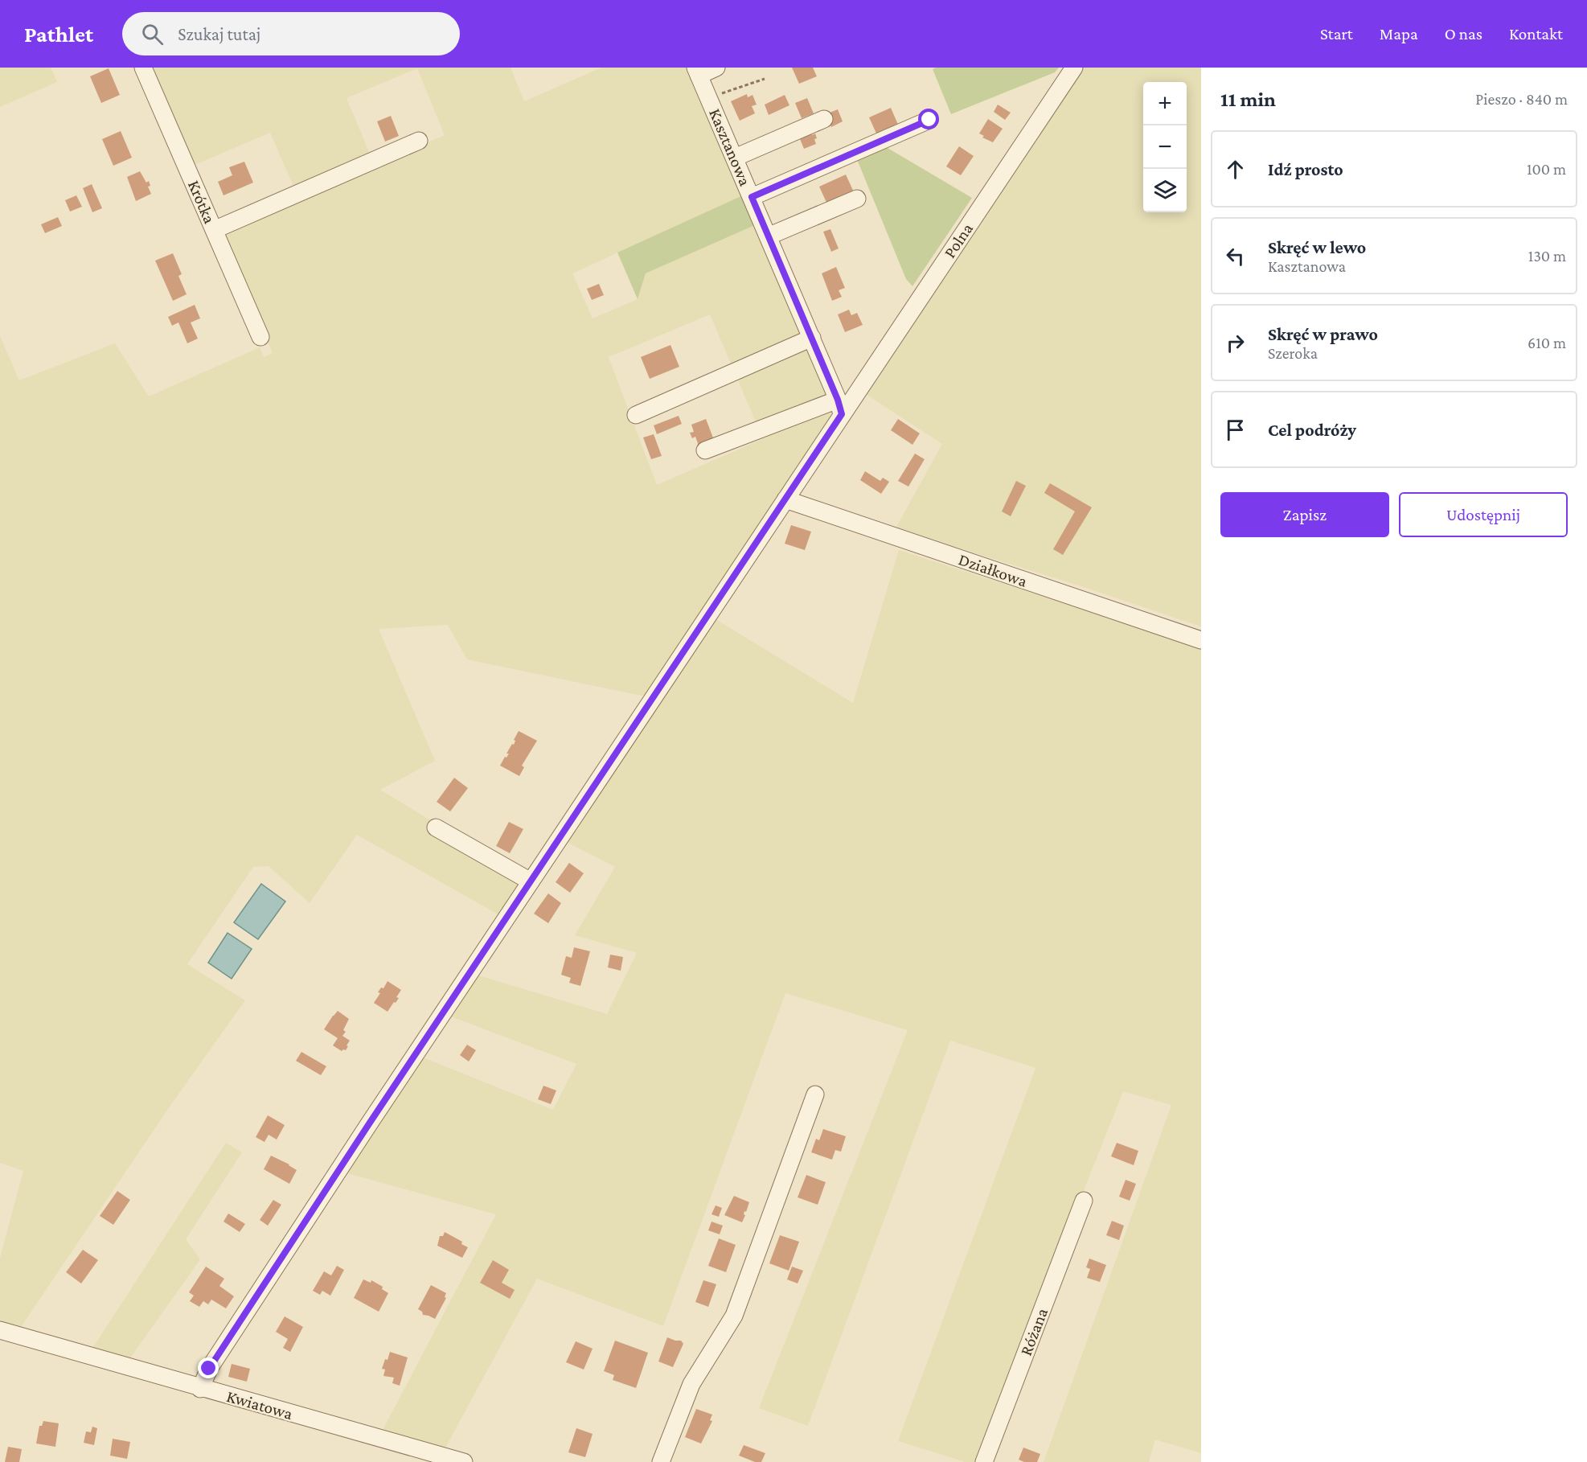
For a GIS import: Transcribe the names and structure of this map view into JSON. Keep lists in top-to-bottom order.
{
  "streets": {
    "street": [
      "Kasztanowa",
      "Krótka",
      "Polna",
      "Działkowa",
      "Różana",
      "Kwiatowa"
    ]
  },
  "crossings": [
    ["Kasztanowa", "Polna"],
    ["Polna", "Działkowa"],
    ["Polna", "Kwiatowa"]
  ],
  "page": {
    "header": "Pathlet",
    "search": "Szukaj tutaj",
    "nav": [
      "Start",
      "Mapa",
      "O nas",
      "Kontakt"
    ],
    "heading": ["11 min", "Pieszo · 840 m"],
    "map_buttons": ["+", "−"],
    "list": [
      ["Idź prosto", "100 m"],
      ["Skręć w lewo", "Kasztanowa", "130 m"],
      ["Skręć w prawo", "Szeroka", "610 m"],
      "Cel podróży"
    ],
    "buttons": ["Zapisz", "Udostępnij"]
  }
}
